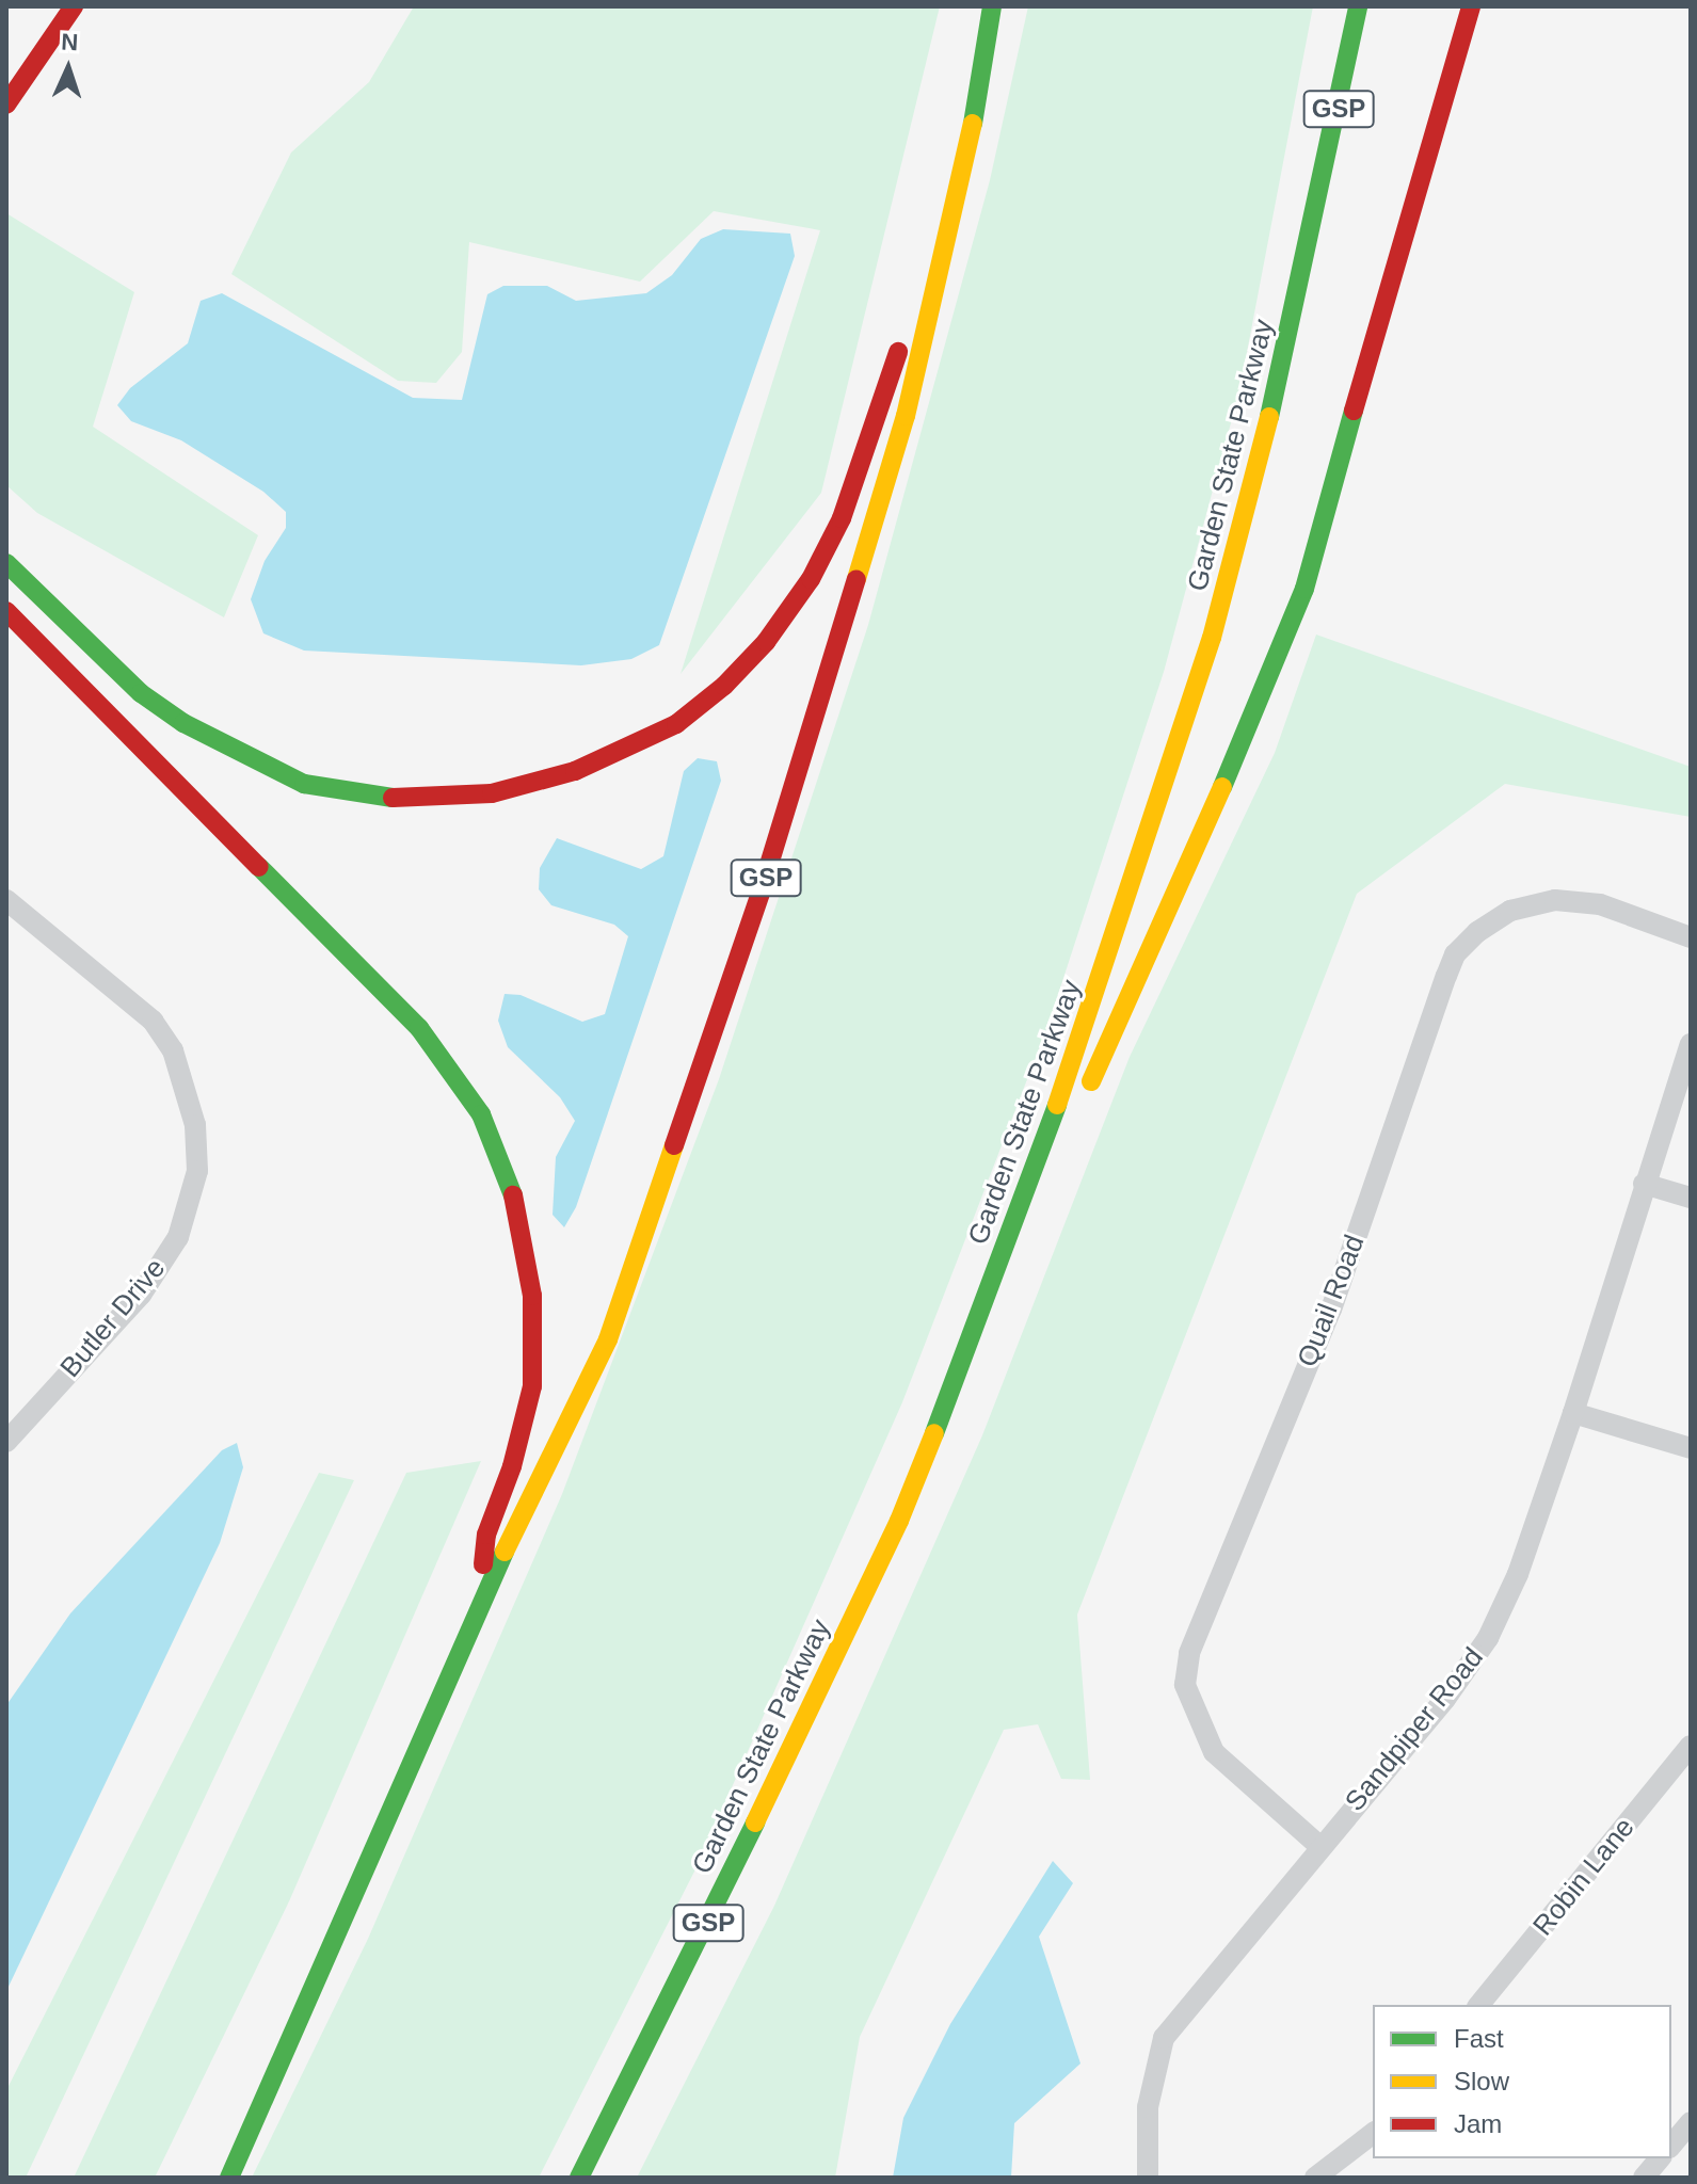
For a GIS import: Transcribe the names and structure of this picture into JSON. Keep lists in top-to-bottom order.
{
  "streets": {
    "main road": ["GSP", "Garden State Parkway"],
    "street": [
      "Quail Road",
      "Butler Drive",
      "Sandpiper Road",
      "Robin Lane"
    ]
  },
  "crossings": [
    ["Quail Road", "Sandpiper Road"]
  ],
  "legend": ["Fast", "Slow", "Jam"],
  "north": "top"
}
